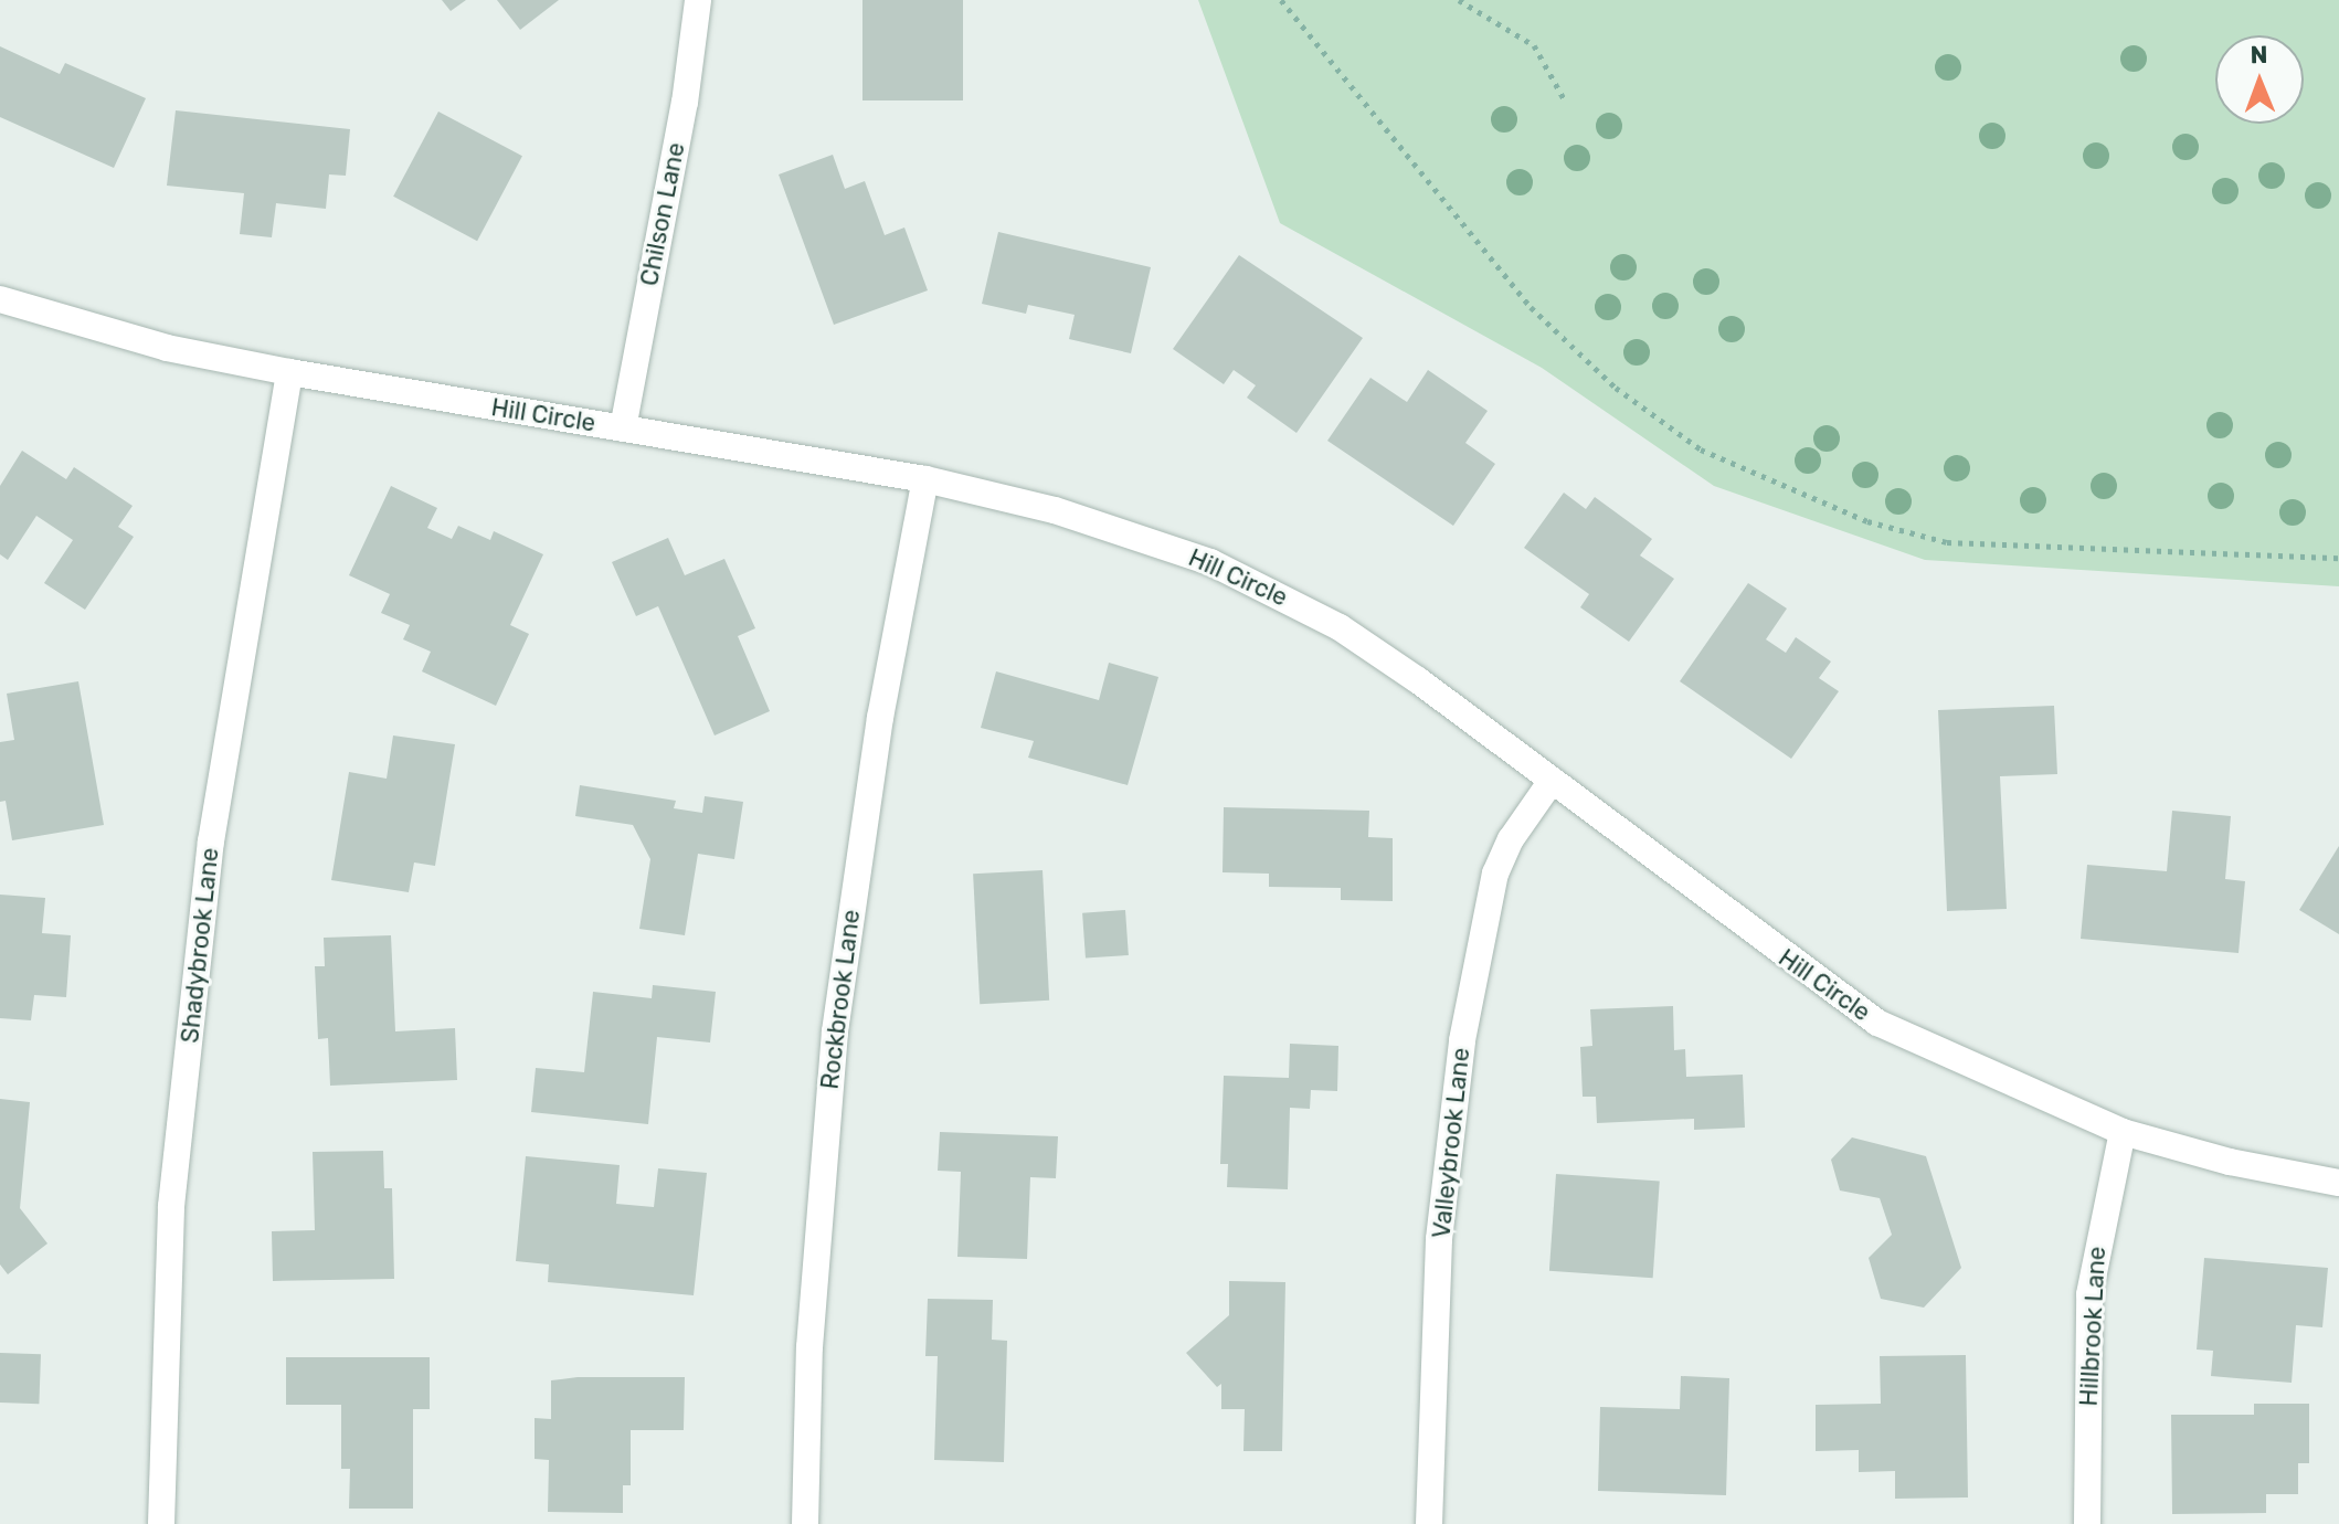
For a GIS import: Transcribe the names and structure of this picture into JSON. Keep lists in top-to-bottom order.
{
  "streets": {
    "street": [
      "Chilson Lane",
      "Hill Circle",
      "Shadybrook Lane",
      "Rockbrook Lane",
      "Valleybrook Lane",
      "Hillbrook Lane"
    ]
  },
  "crossings": [
    ["Chilson Lane", "Hill Circle"],
    ["Hill Circle", "Shadybrook Lane"],
    ["Hill Circle", "Rockbrook Lane"],
    ["Hill Circle", "Valleybrook Lane"],
    ["Hill Circle", "Hillbrook Lane"]
  ],
  "north": "top"
}
